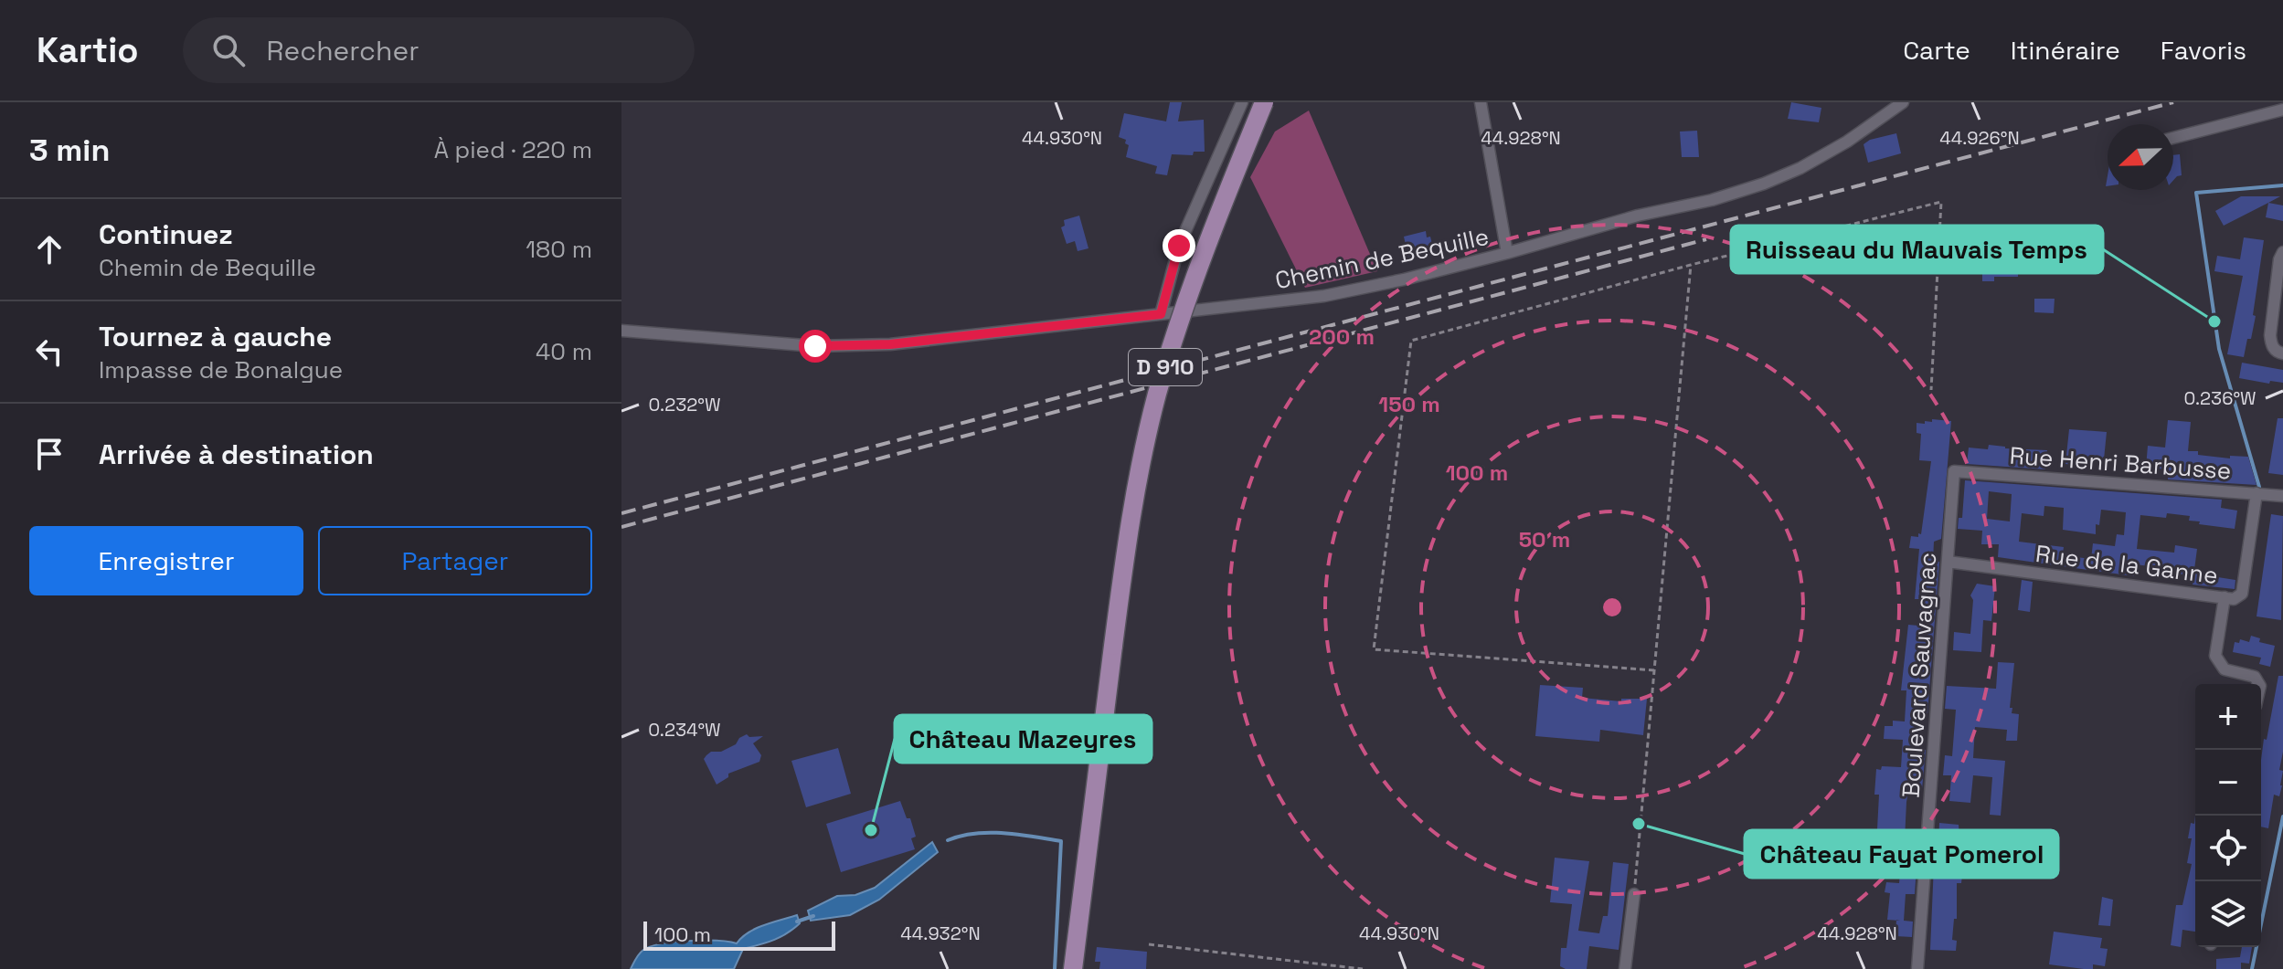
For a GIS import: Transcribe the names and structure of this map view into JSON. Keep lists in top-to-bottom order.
{
  "streets": {
    "main road": ["D 910"],
    "street": [
      "Chemin de Bequille",
      "Rue Henri Barbusse",
      "Rue de la Ganne",
      "Boulevard Sauvagnac"
    ]
  },
  "crossings": [
    ["Rue Henri Barbusse", "Rue de la Ganne"],
    ["Rue Henri Barbusse", "Boulevard Sauvagnac"],
    ["Rue de la Ganne", "Boulevard Sauvagnac"]
  ],
  "places": ["Ruisseau du Mauvais Temps", "Château Fayat Pomerol", "Château Mazeyres"],
  "scale_bar": "100 m",
  "north": "left",
  "page": {
    "header": "Kartio",
    "search": "Rechercher",
    "nav": ["Carte", "Itinéraire", "Favoris"],
    "heading": ["3 min", "À pied · 220 m"],
    "list": [
      ["Continuez", "Chemin de Bequille", "180 m"],
      ["Tournez à gauche", "Impasse de Bonalgue", "40 m"],
      "Arrivée à destination"
    ],
    "buttons": ["Enregistrer", "Partager"],
    "map_buttons": ["+", "−"],
    "scale": "100 m"
  },
  "coordinates": [
    "44.930°N",
    "44.928°N",
    "44.926°N",
    "0.236°W",
    "0.232°W",
    "0.234°W",
    "44.932°N"
  ],
  "rings": [
    "200 m",
    "150 m",
    "100 m",
    "50 m"
  ]
}
